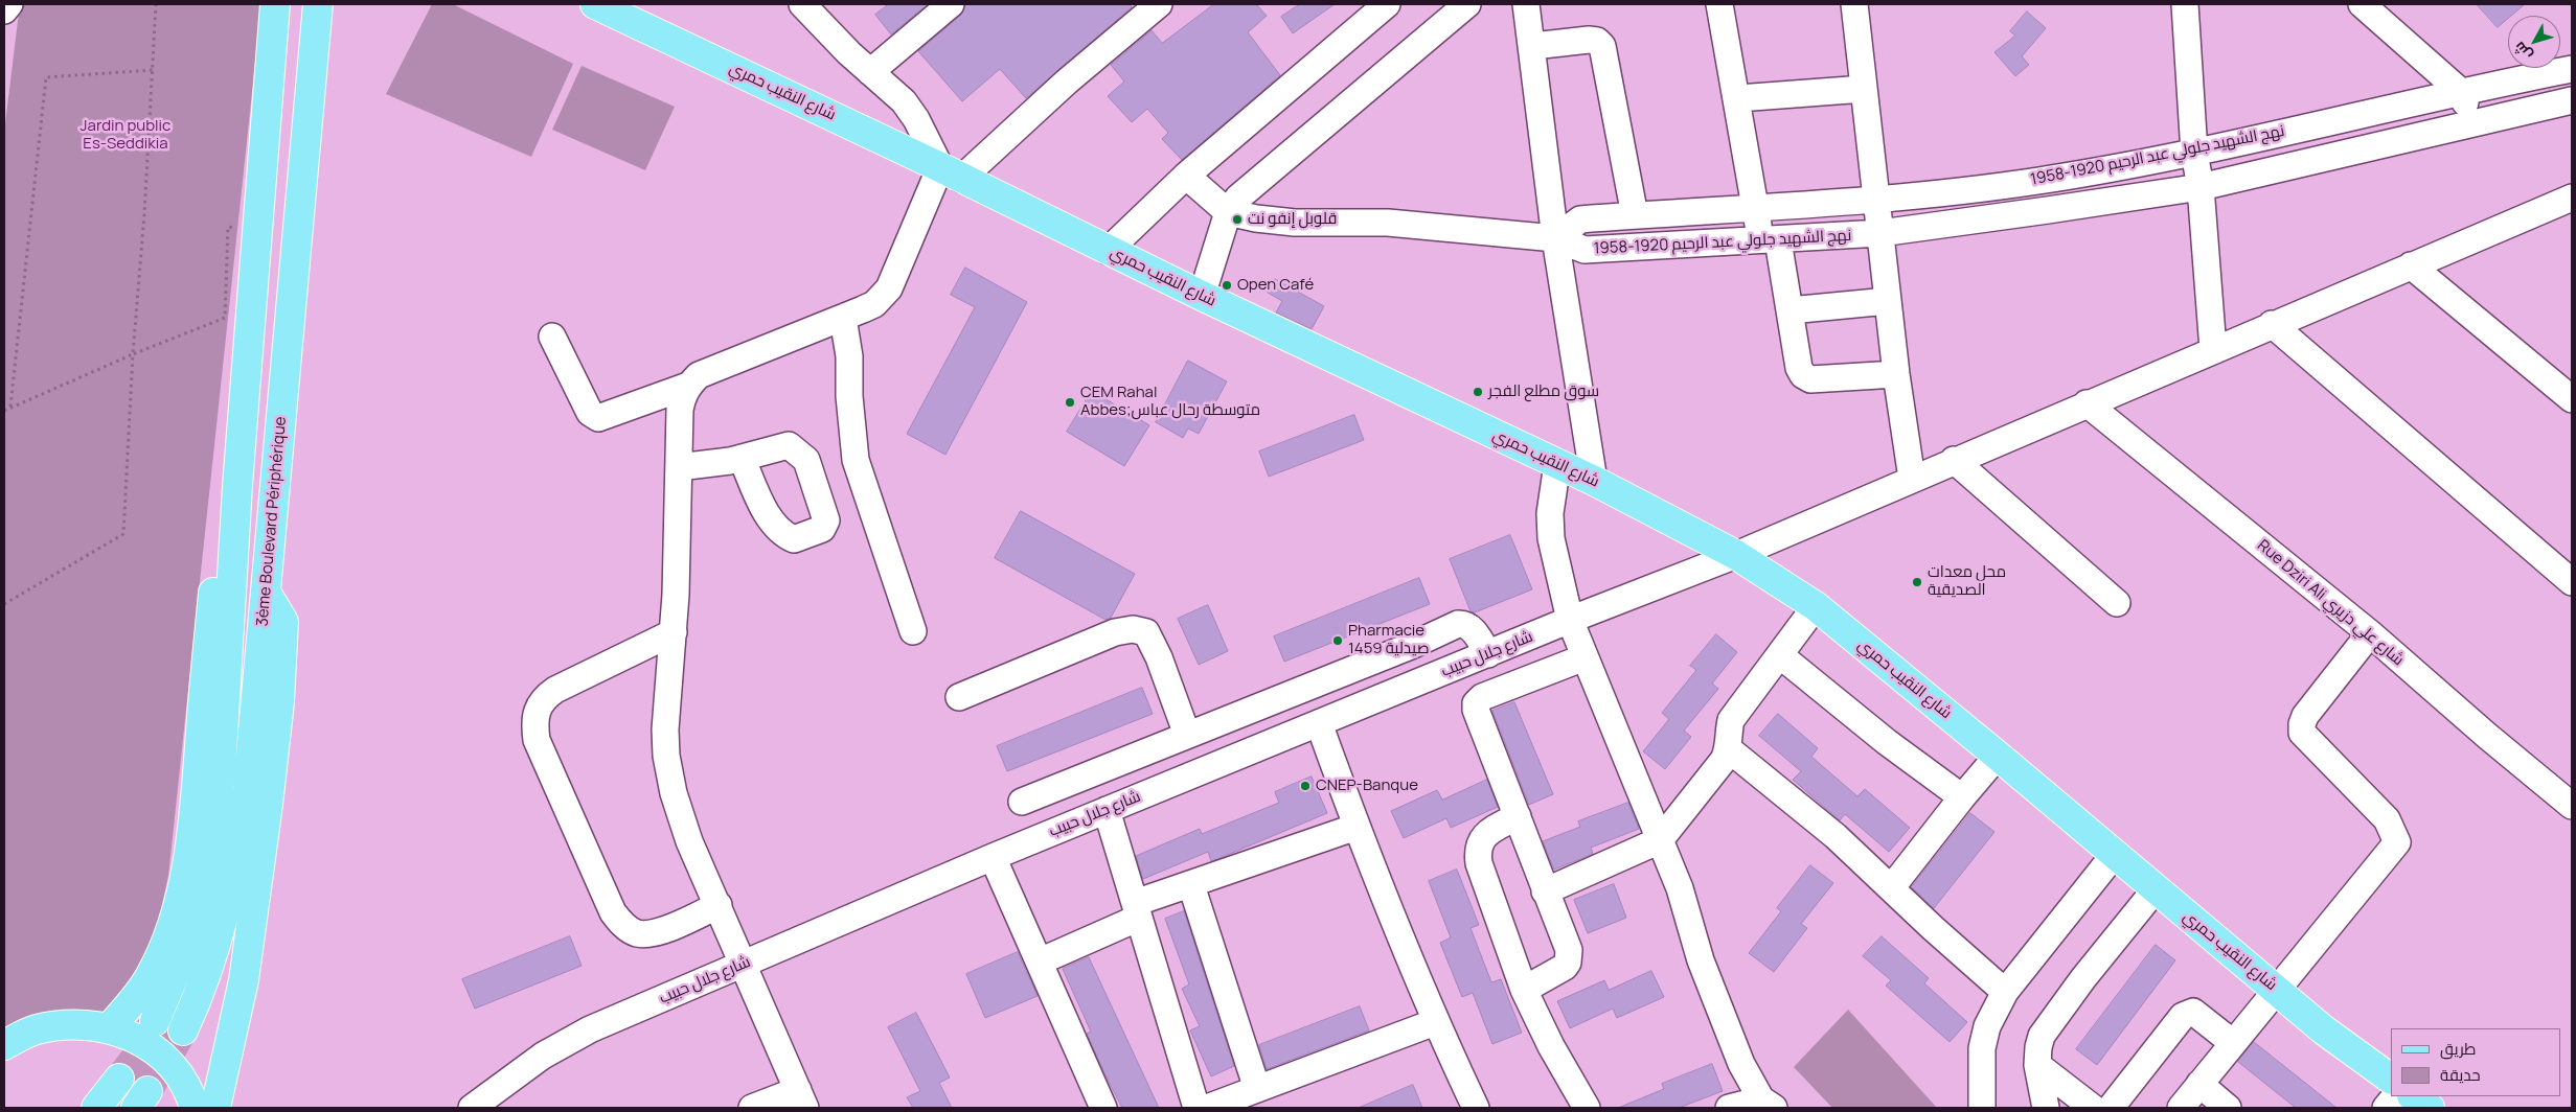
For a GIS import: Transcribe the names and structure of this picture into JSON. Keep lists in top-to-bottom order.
{
  "streets": {
    "main road": ["شارع النقيب حمري", "3ème Boulevard Périphérique"],
    "street": ["نهج الشهيد جلولي عبد الرحيم 1920-1958", "Rue Dziri Ali شارع علي دزيري", "شارع جلال حبيب"]
  },
  "crossings": [
    ["شارع النقيب حمري", "شارع جلال حبيب"],
    ["Rue Dziri Ali شارع علي دزيري", "شارع جلال حبيب"]
  ],
  "parks": ["Jardin public Es-Seddikia"],
  "places": [
    "قلوبل إنفو نت",
    "Open Café",
    "سوق مطلع الفجر",
    "CEM Rahal Abbes;متوسطة رحال عباس",
    "محل معدات الصديقية",
    "Pharmacie 1459 صيدلية",
    "CNEP-Banque"
  ],
  "legend": ["طريق", "حديقة"],
  "north": "bottom left"
}
